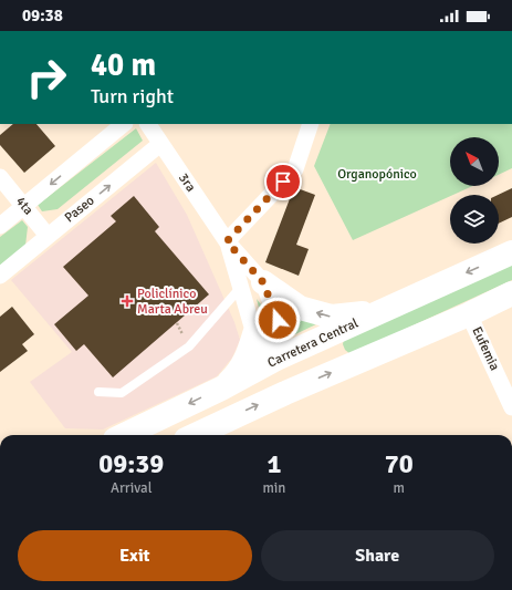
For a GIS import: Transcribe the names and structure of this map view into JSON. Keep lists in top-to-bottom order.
{
  "streets": {
    "main road": ["Carretera Central"],
    "street": [
      "3ra",
      "4ta",
      "Paseo",
      "Eufemia"
    ]
  },
  "crossings": [
    ["3ra", "Paseo"],
    ["3ra", "Carretera Central"],
    ["4ta", "Paseo"]
  ],
  "parks": ["Organopónico"],
  "places": {
    "health": ["Policlínico Marta Abreu"]
  },
  "north": "top left",
  "page": {
    "status": "09:38",
    "turn": ["40 m", "Turn right"],
    "eta": [
      "09:39",
      "Arrival",
      "1",
      "min",
      "70",
      "m"
    ],
    "buttons": ["Exit", "Share"]
  }
}
